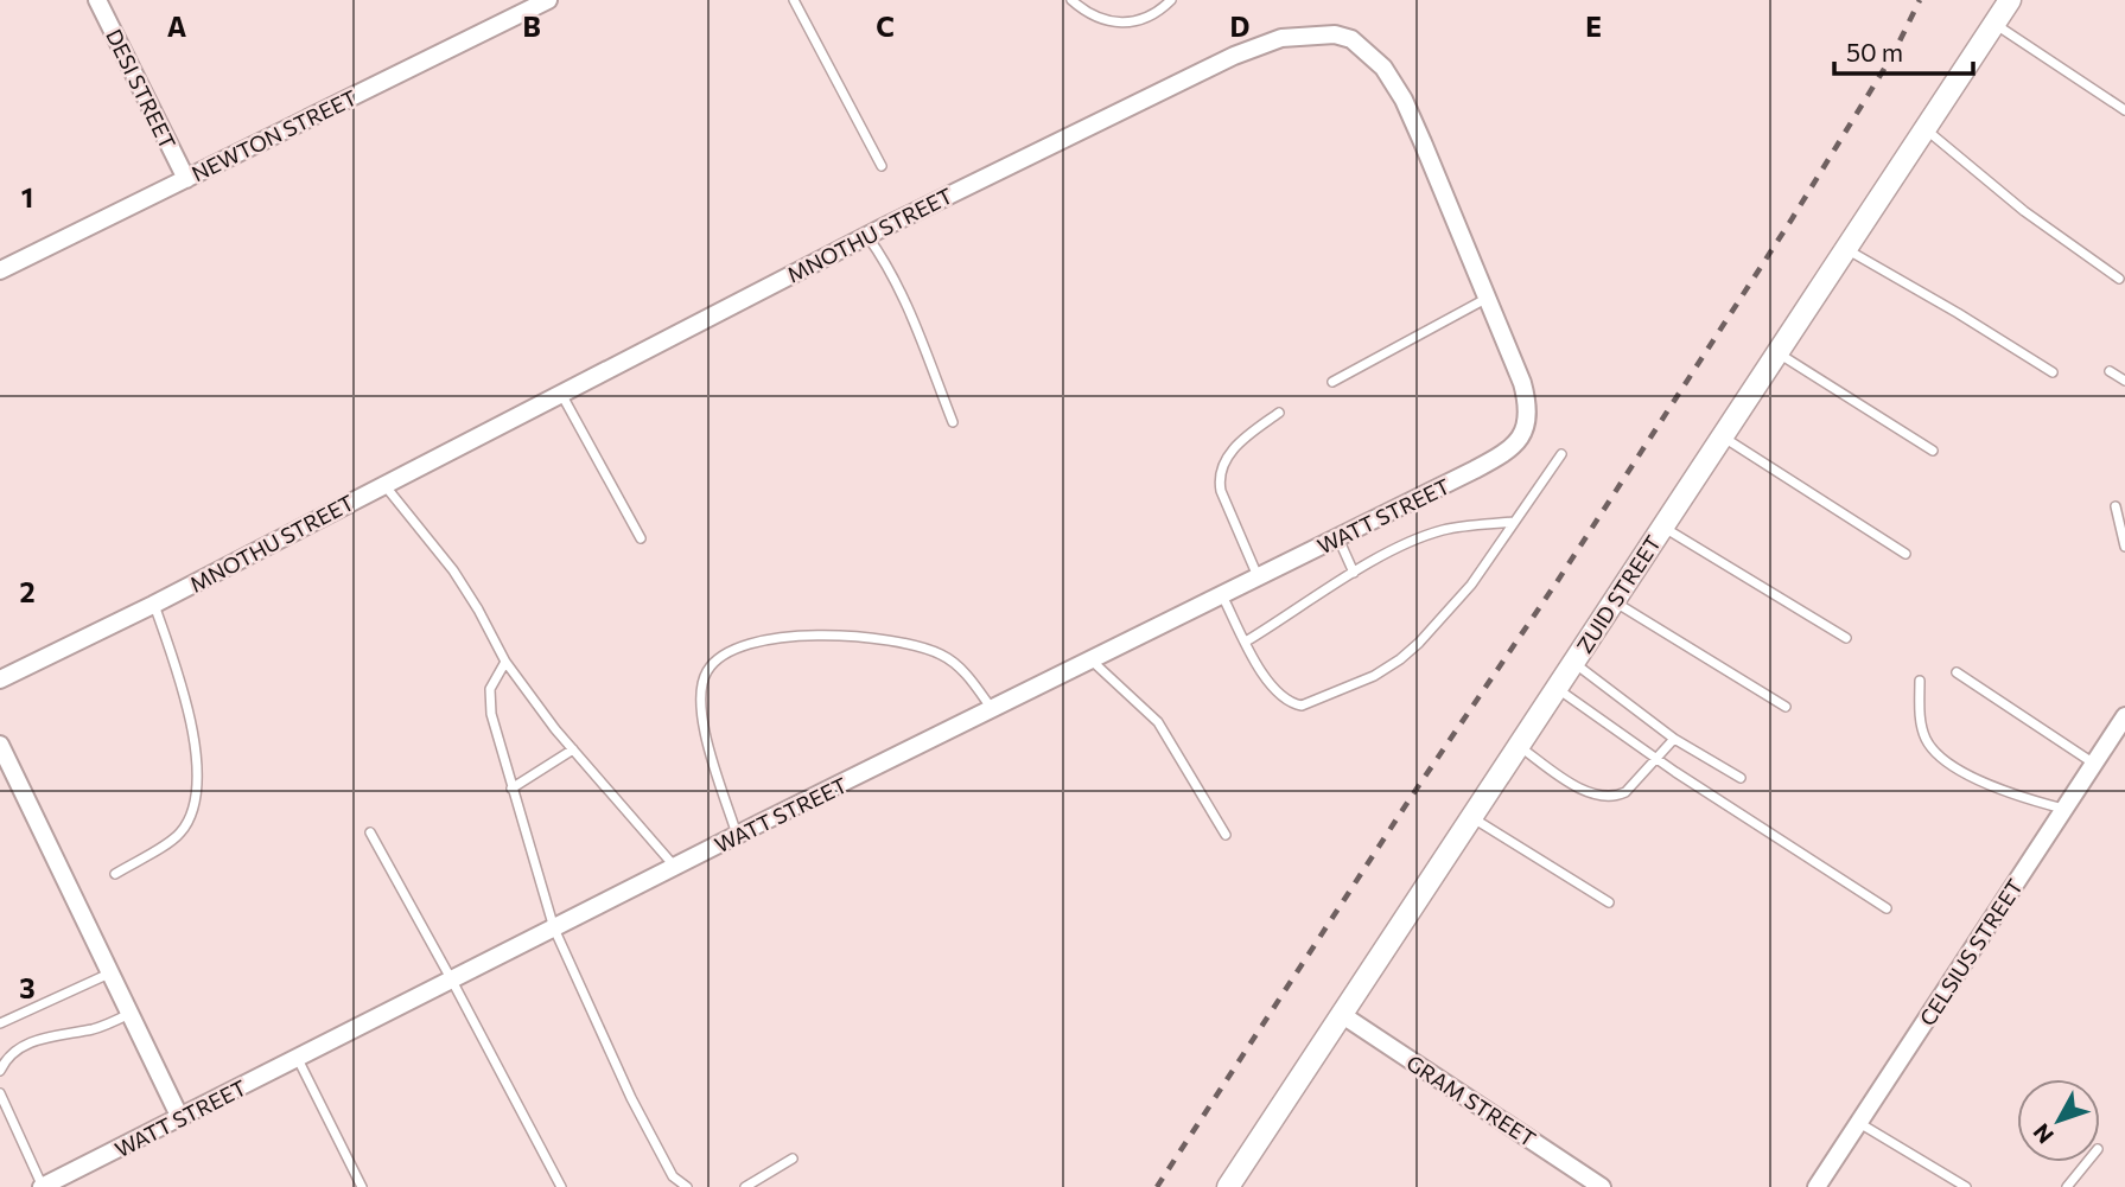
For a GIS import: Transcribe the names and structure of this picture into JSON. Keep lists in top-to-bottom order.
{
  "streets": {
    "street": [
      "DESI STREET",
      "NEWTON STREET",
      "MNOTHU STREET",
      "WATT STREET",
      "ZUID STREET",
      "CELSIUS STREET",
      "GRAM STREET"
    ]
  },
  "crossings": [
    ["DESI STREET", "NEWTON STREET"],
    ["MNOTHU STREET", "WATT STREET"],
    ["ZUID STREET", "GRAM STREET"]
  ],
  "scale_bar": "50 m",
  "north": "bottom left",
  "grid": {
    "columns": [
      "A",
      "B",
      "C",
      "D",
      "E"
    ],
    "rows": ["1", "2", "3"]
  }
}
